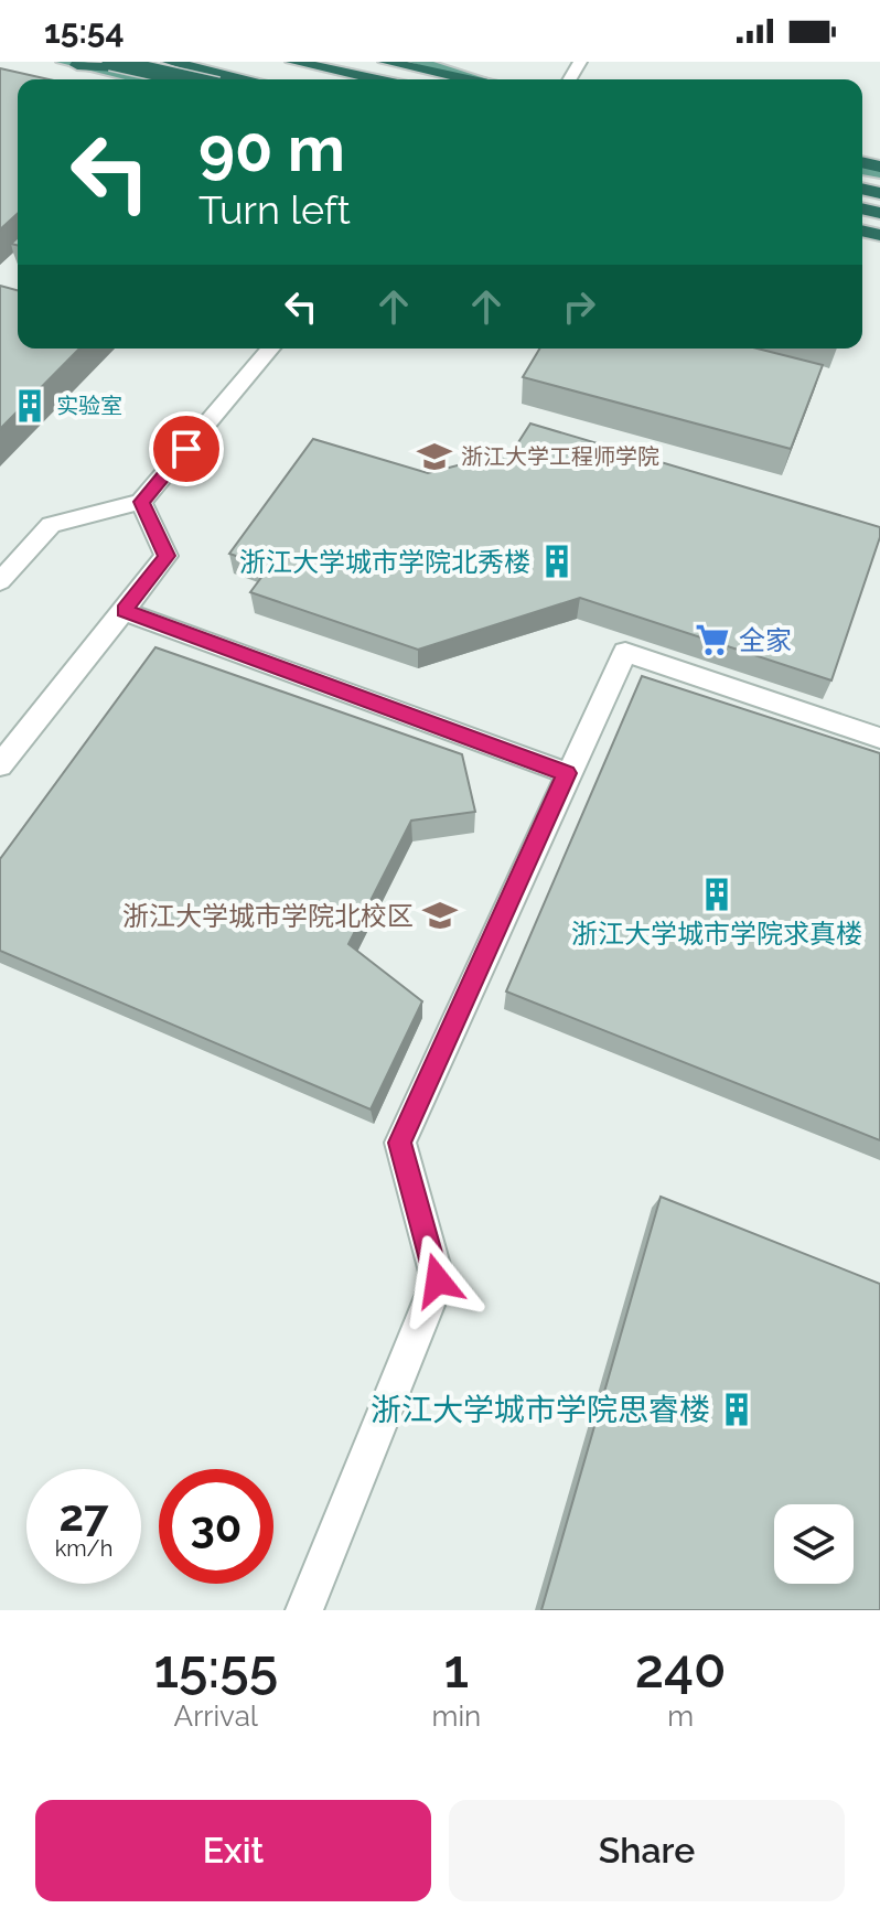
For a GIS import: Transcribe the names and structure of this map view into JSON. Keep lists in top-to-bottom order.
{
  "places": {
    "building": [
      "实验室",
      "浙江大学城市学院北秀楼",
      "浙江大学城市学院求真楼",
      "浙江大学城市学院思睿楼"
    ],
    "school or university": ["浙江大学工程师学院", "浙江大学城市学院北校区"],
    "supermarket": ["全家"]
  },
  "page": {
    "status": "15:54",
    "turn": ["90 m", "Turn left"],
    "speed": "27 km/h",
    "limit": "30",
    "eta": [
      "15:55",
      "Arrival",
      "1",
      "min",
      "240",
      "m"
    ],
    "buttons": ["Exit", "Share"]
  }
}
